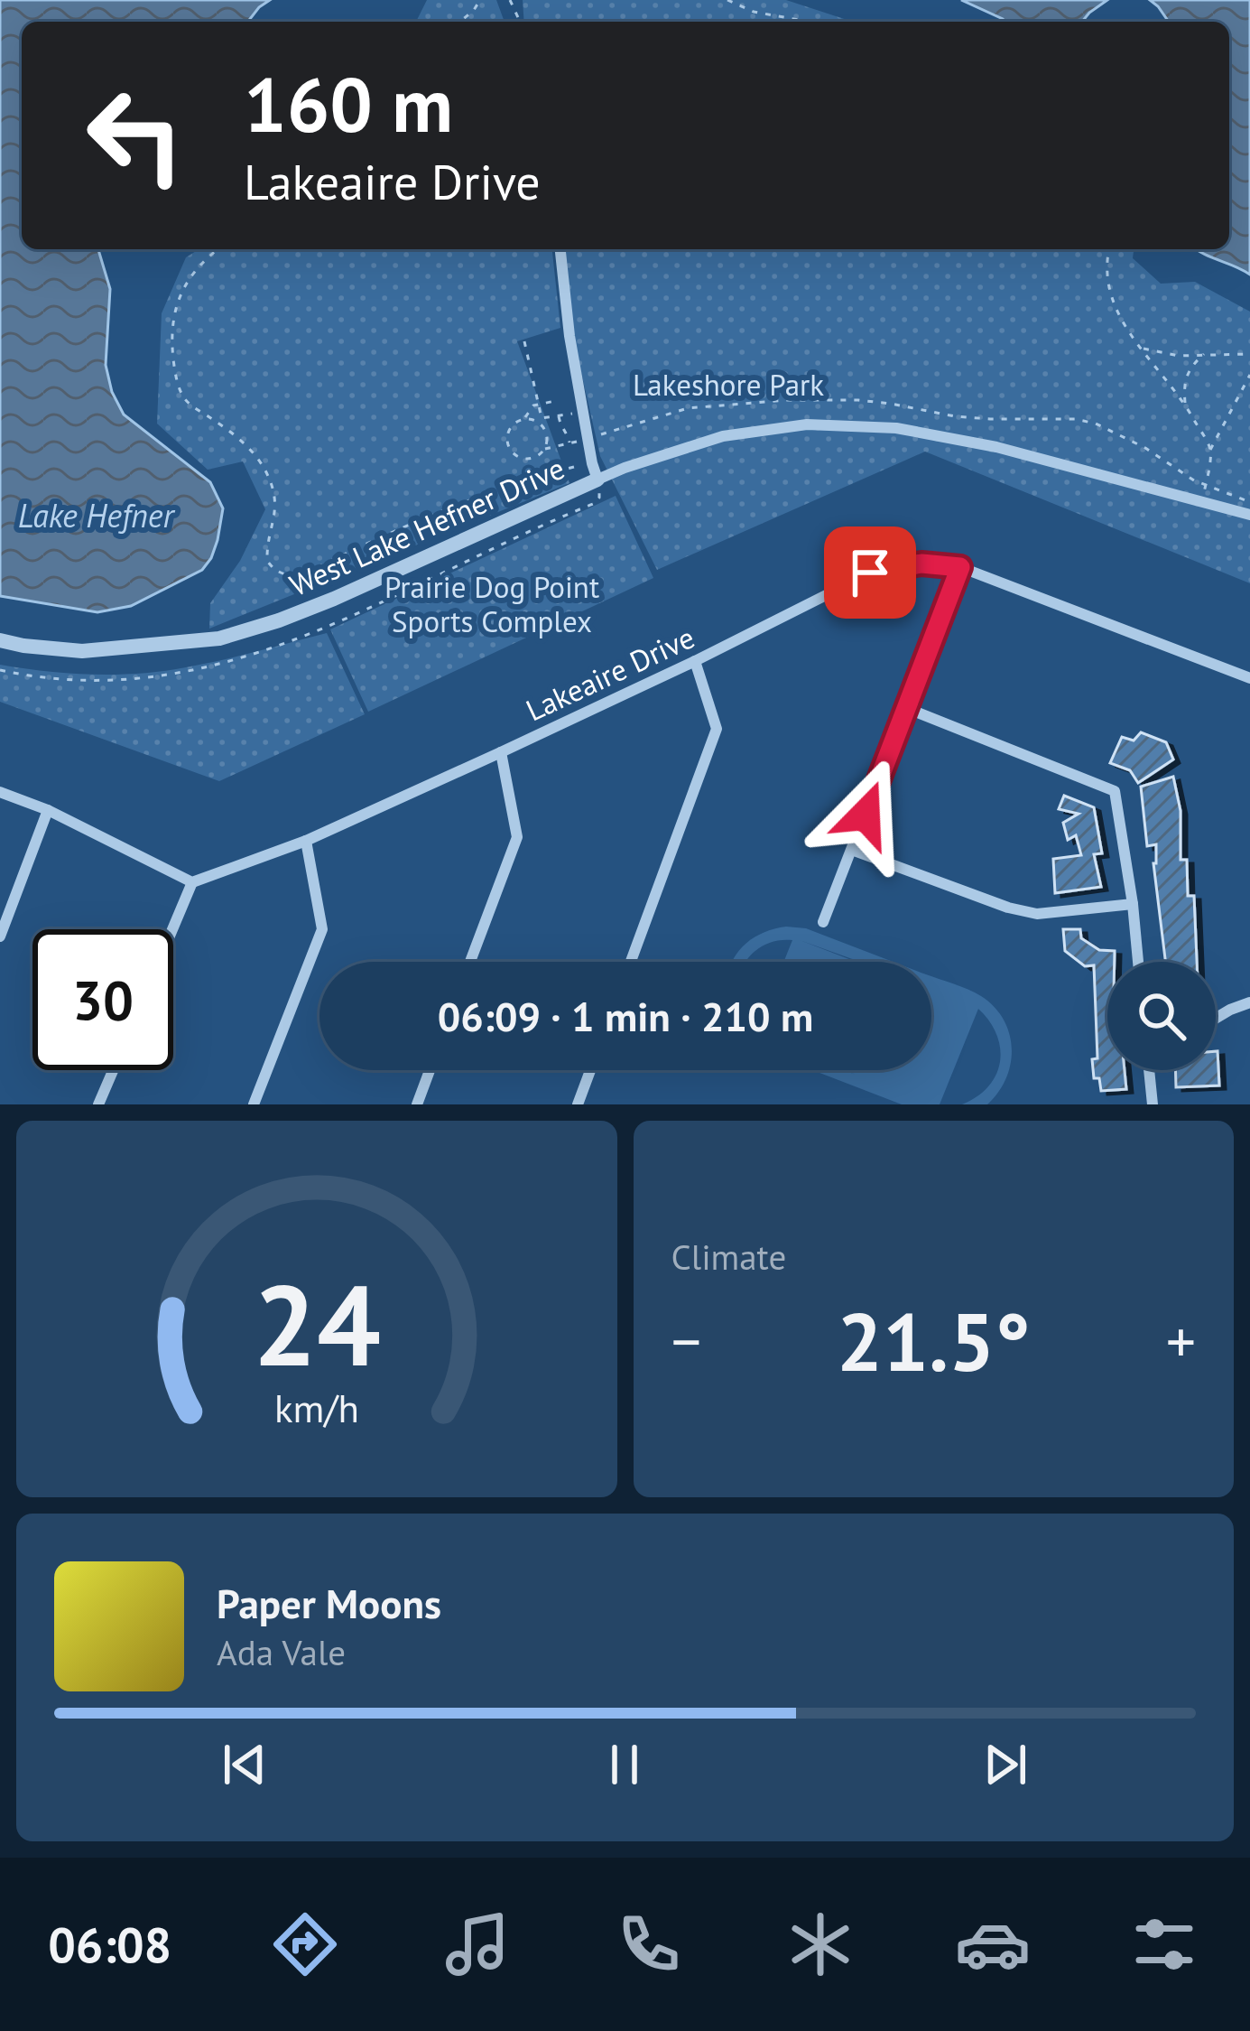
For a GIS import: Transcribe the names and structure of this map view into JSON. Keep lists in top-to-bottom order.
{
  "streets": {
    "street": ["West Lake Hefner Drive", "Lakeaire Drive"]
  },
  "water": ["Lake Hefner"],
  "parks": ["Lakeshore Park", "Prairie Dog Point Sports Complex"],
  "page": {
    "turn": ["160 m", "Lakeaire Drive"],
    "limit": "30",
    "trip": "06:09 · 1 min · 210 m",
    "tile": "Climate",
    "heat": ["−", "21.5°", "+"],
    "song": ["Paper Moons", "Ada Vale"],
    "tabs": "06:08",
    "gauge": ["24", "km/h"]
  }
}
